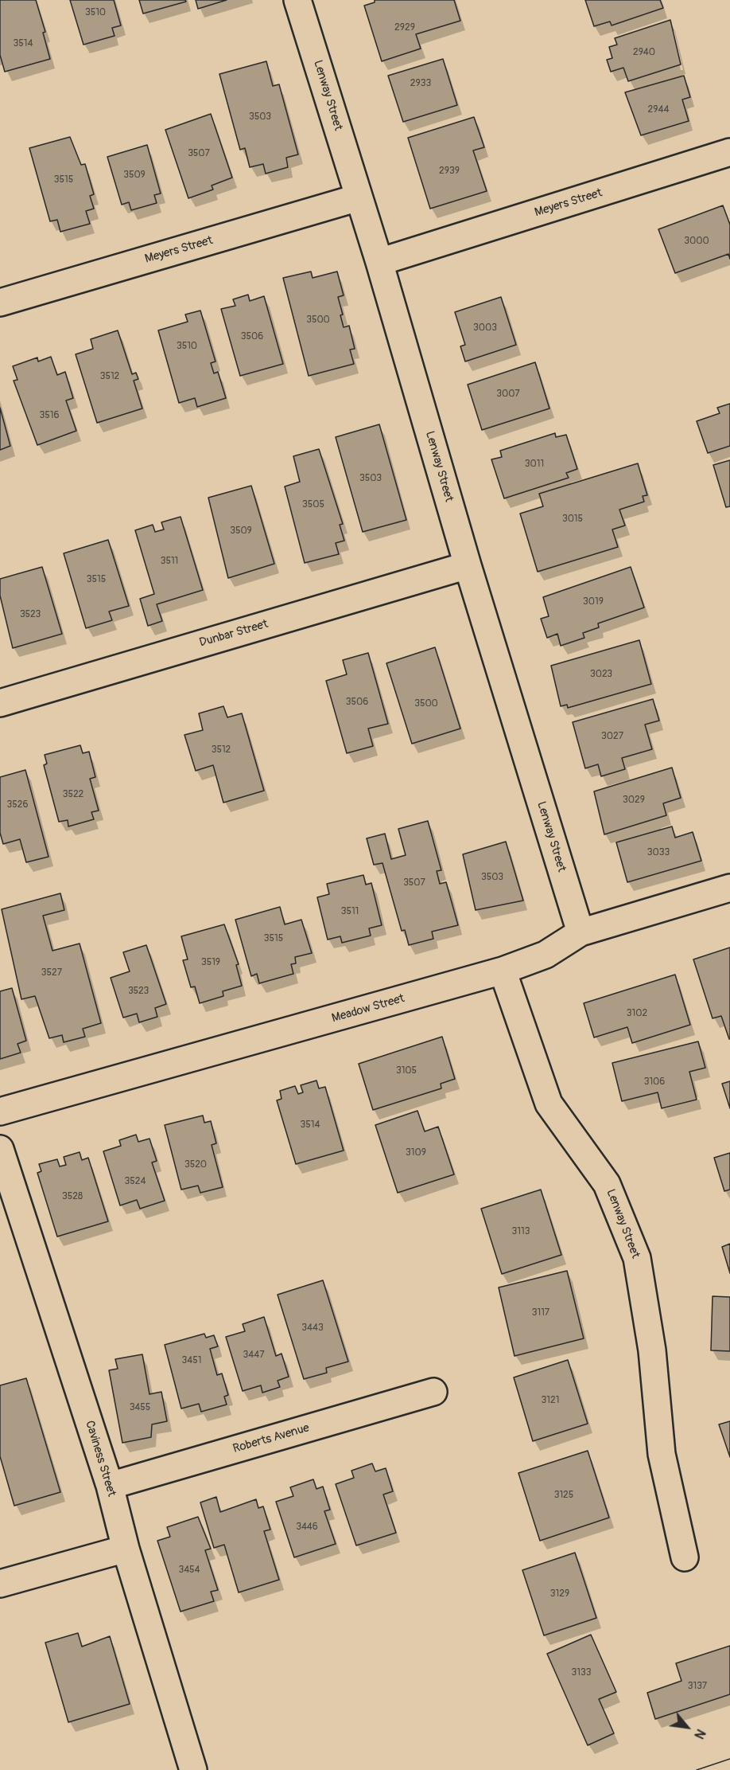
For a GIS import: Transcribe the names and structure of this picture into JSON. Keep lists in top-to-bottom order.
{
  "streets": {
    "street": [
      "Lenway Street",
      "Meyers Street",
      "Dunbar Street",
      "Meadow Street",
      "Roberts Avenue",
      "Caviness Street"
    ]
  },
  "crossings": [
    ["Lenway Street", "Meyers Street"],
    ["Lenway Street", "Dunbar Street"],
    ["Lenway Street", "Meadow Street"],
    ["Roberts Avenue", "Caviness Street"]
  ],
  "house_numbers": [
    "3510",
    "2929",
    "3514",
    "2940",
    "2933",
    "2944",
    "3503",
    "3507",
    "2939",
    "3509",
    "3515",
    "3000",
    "3500",
    "3003",
    "3506",
    "3510",
    "3512",
    "3007",
    "3516",
    "3011",
    "3503",
    "3505",
    "3015",
    "3509",
    "3511",
    "3515",
    "3019",
    "3523",
    "3023",
    "3506",
    "3500",
    "3027",
    "3512",
    "3522",
    "3029",
    "3526",
    "3033",
    "3503",
    "3507",
    "3511",
    "3515",
    "3519",
    "3527",
    "3523",
    "3102",
    "3105",
    "3106",
    "3514",
    "3109",
    "3520",
    "3524",
    "3528",
    "3113",
    "3117",
    "3443",
    "3447",
    "3451",
    "3121",
    "3455",
    "3125",
    "3446",
    "3454",
    "3129",
    "3133",
    "3137"
  ],
  "north": "bottom right"
}
